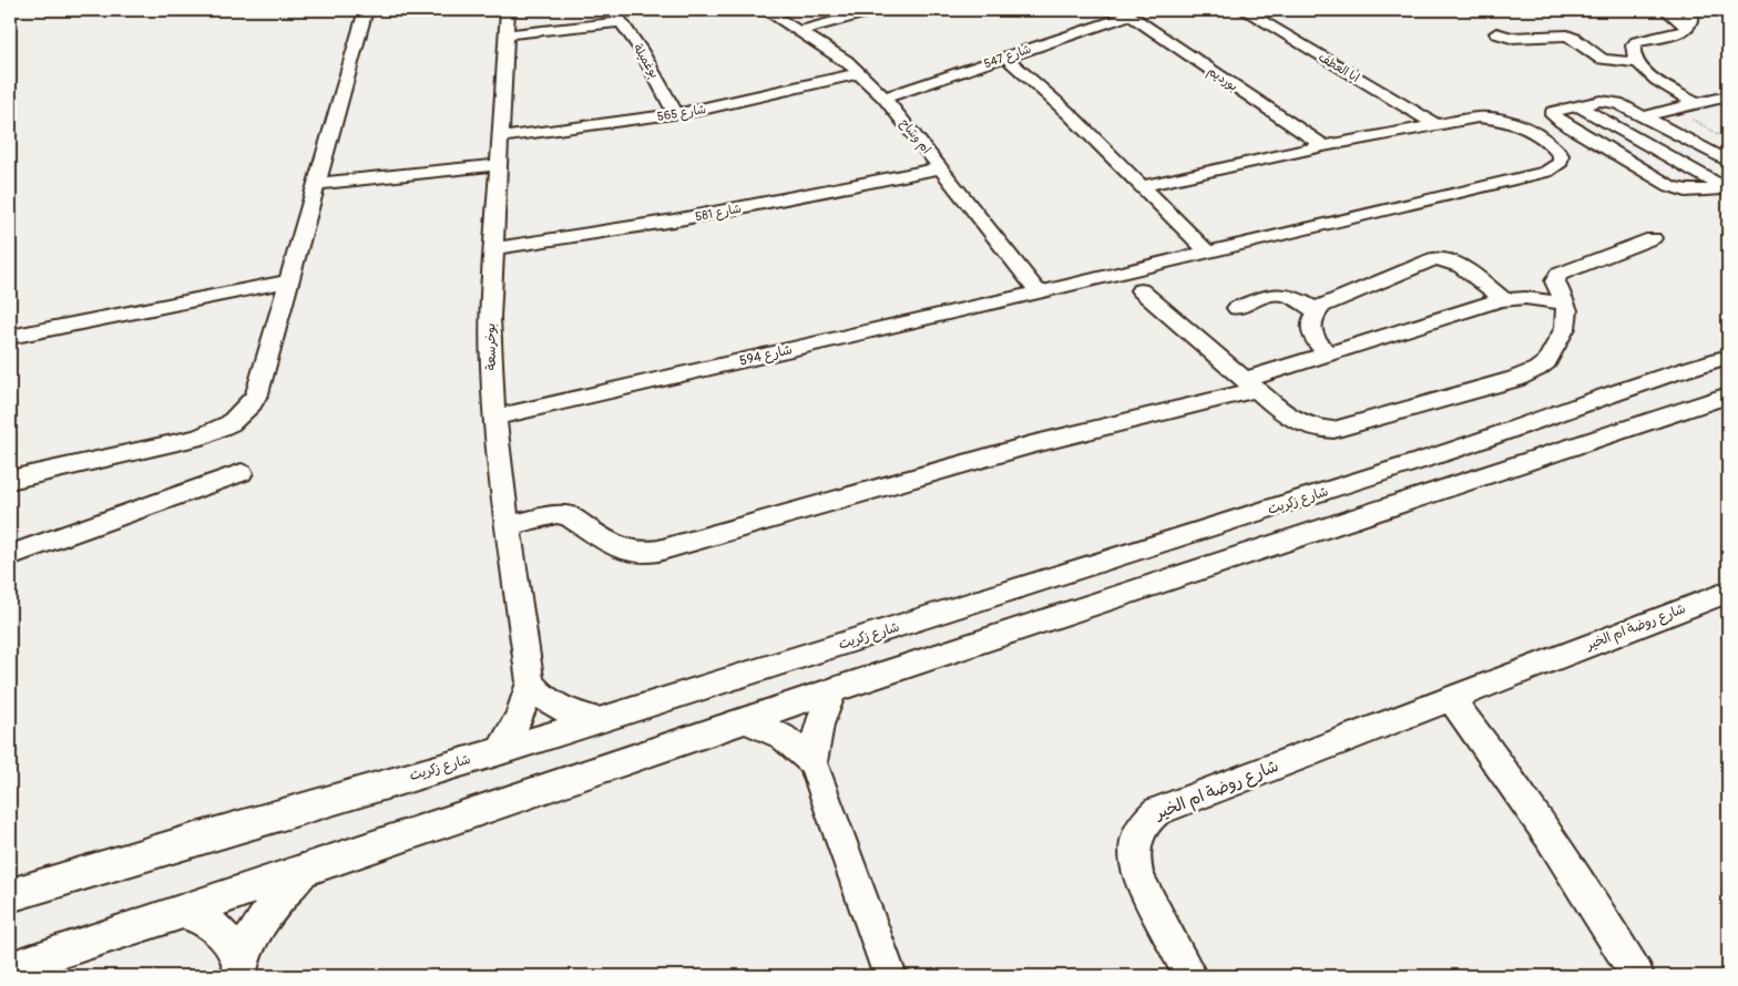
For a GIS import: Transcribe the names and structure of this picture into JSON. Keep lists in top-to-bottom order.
{
  "streets": {
    "street": [
      "شارع 547",
      "بوغميلة",
      "ابا العطف",
      "بورديم",
      "شارع 565",
      "ام وشاح",
      "شارع 581",
      "بوخرسعة",
      "شارع 594",
      "شارع زكريت",
      "شارع روضة ام الخير"
    ]
  },
  "crossings": [
    ["شارع 547", "بورديم"],
    ["شارع 547", "ام وشاح"],
    ["بوغميلة", "شارع 565"],
    ["ابا العطف", "شارع 594"],
    ["شارع 565", "ام وشاح"],
    ["شارع 565", "بوخرسعة"],
    ["ام وشاح", "شارع 581"],
    ["ام وشاح", "شارع 594"],
    ["شارع 581", "بوخرسعة"],
    ["بوخرسعة", "شارع 594"],
    ["بوخرسعة", "شارع زكريت"]
  ]
}
